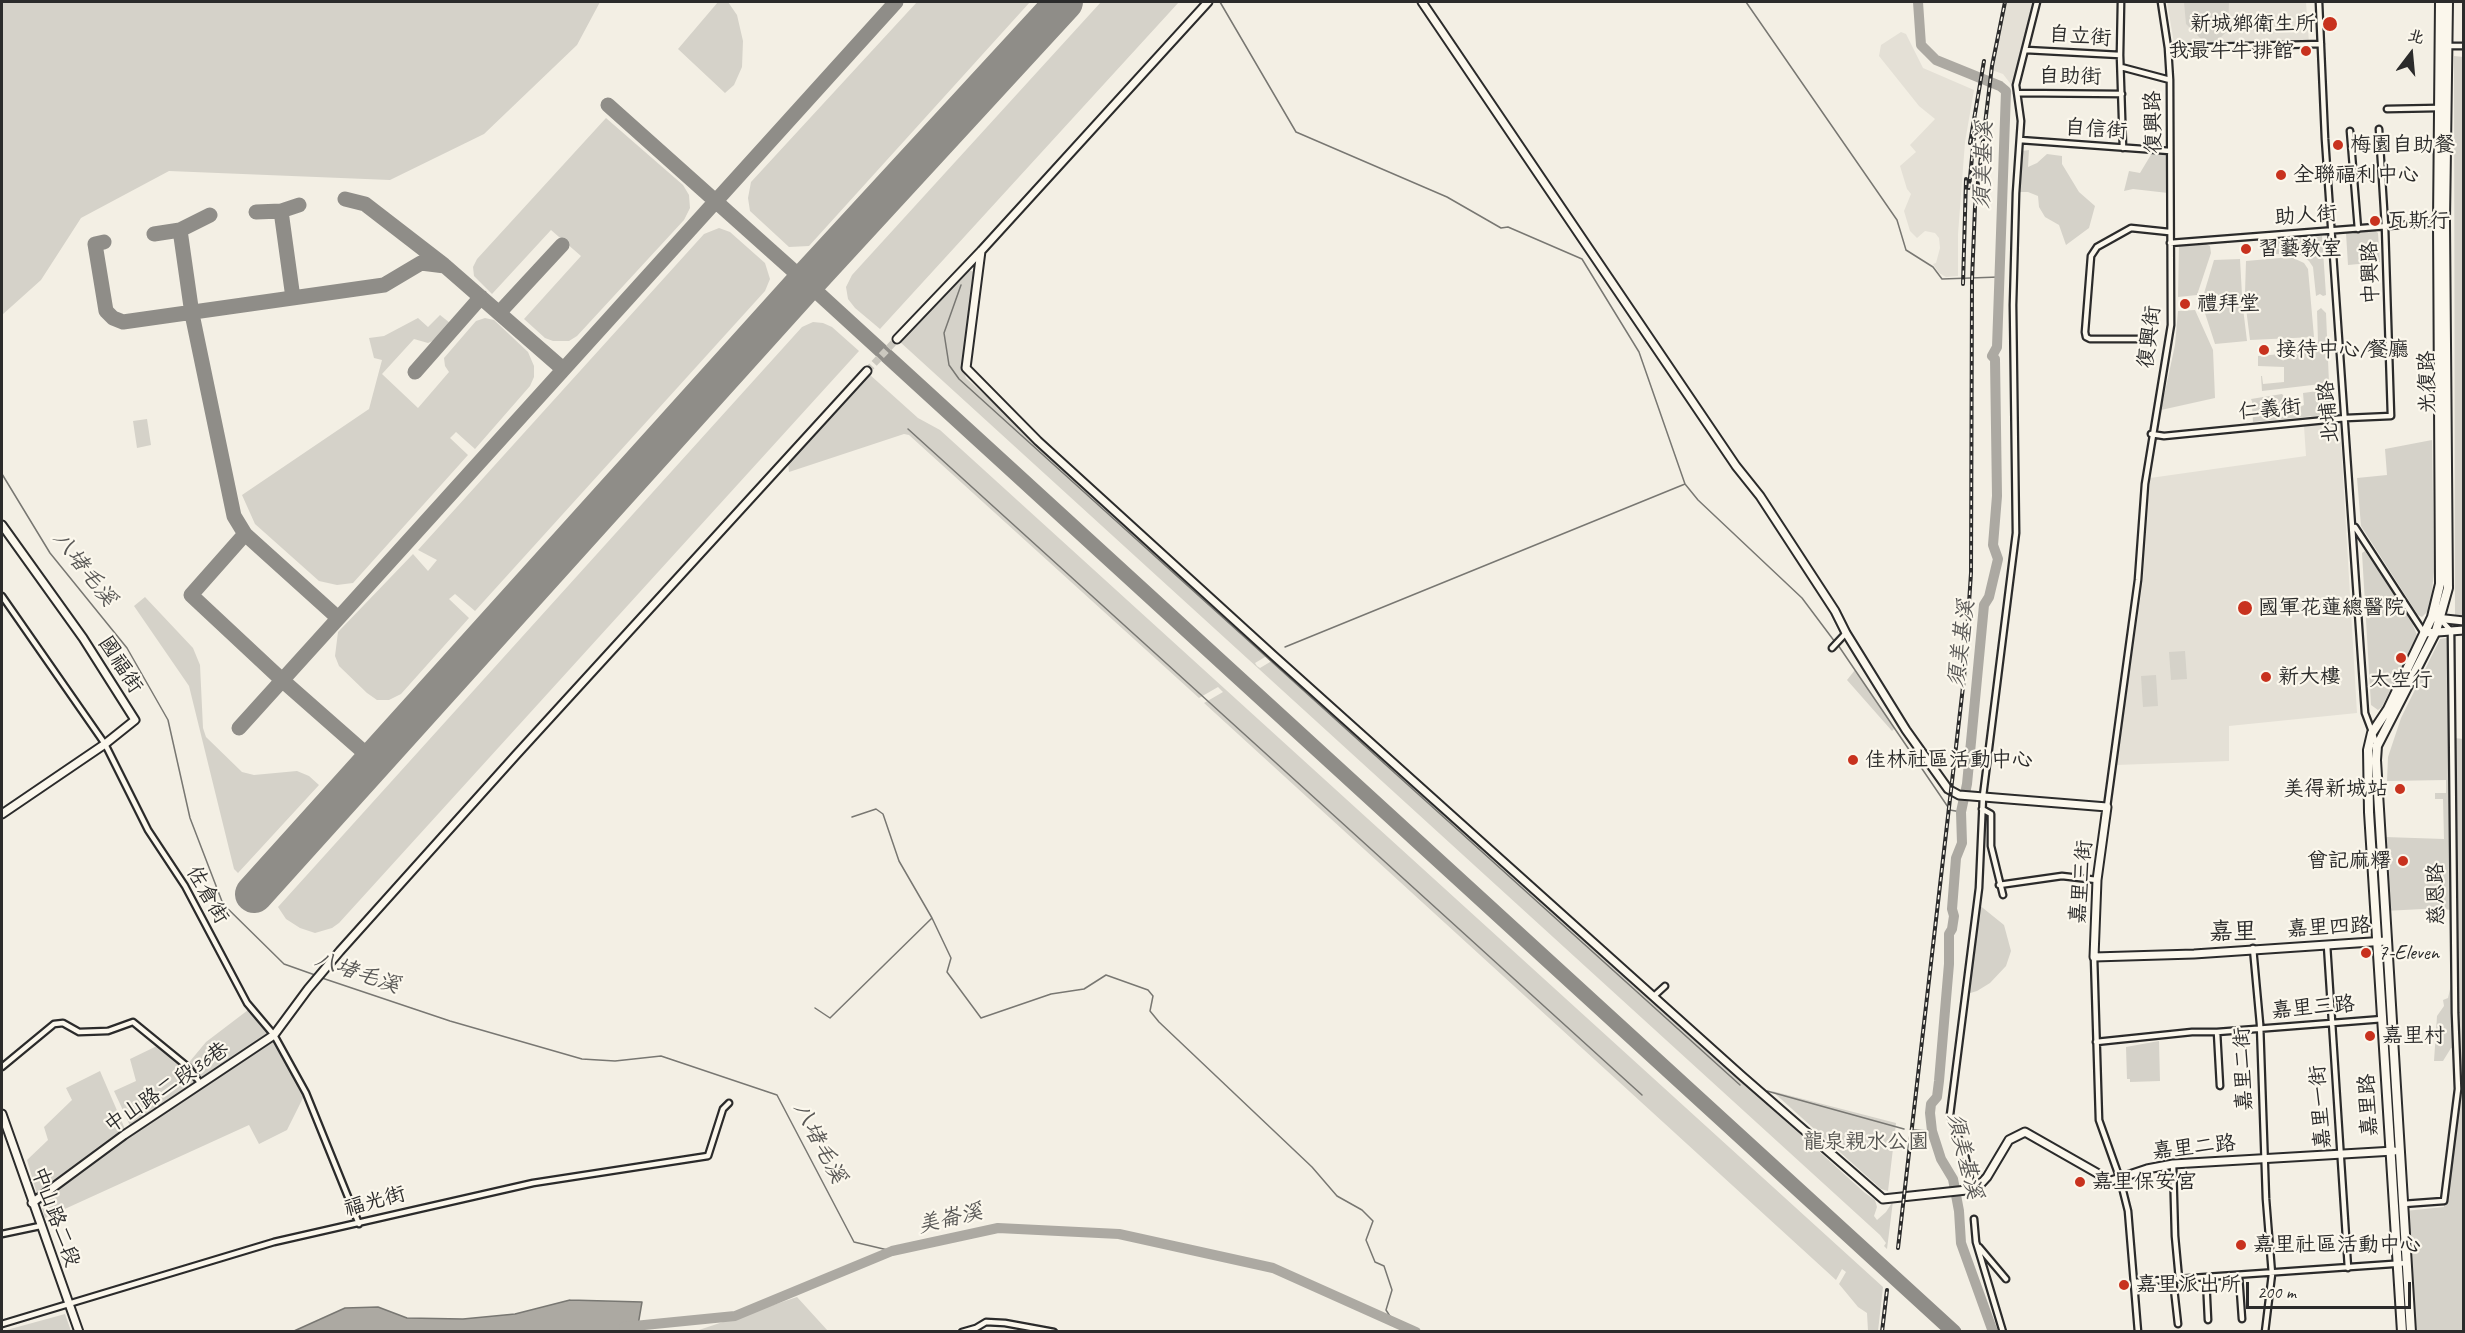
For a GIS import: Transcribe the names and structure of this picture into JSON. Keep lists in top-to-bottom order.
{
  "streets": {
    "main road": ["光復路", "嘉里路"],
    "street": [
      "自立街",
      "自助街",
      "復興路",
      "自信街",
      "助人街",
      "中興路",
      "復興街",
      "仁義街",
      "北埔路",
      "國福街",
      "嘉里三街",
      "慈恩路",
      "佐倉街",
      "嘉里四路",
      "嘉里三路",
      "嘉里二街",
      "中山路二段36巷",
      "嘉里一街",
      "嘉里二路",
      "福光街",
      "中山路二段"
    ]
  },
  "crossings": [
    ["自立街", "自助街"],
    ["自立街", "自信街"],
    ["復興路", "自信街"],
    ["復興路", "助人街"],
    ["復興路", "復興街"],
    ["助人街", "中興路"],
    ["助人街", "復興街"],
    ["助人街", "光復路"],
    ["助人街", "北埔路"],
    ["中興路", "仁義街"],
    ["復興街", "仁義街"],
    ["復興街", "嘉里三街"],
    ["光復路", "北埔路"],
    ["光復路", "嘉里路"],
    ["仁義街", "北埔路"],
    ["仁義街", "嘉里三街"],
    ["北埔路", "嘉里路"],
    ["國福街", "佐倉街"],
    ["嘉里三街", "嘉里四路"],
    ["嘉里三街", "嘉里三路"],
    ["嘉里三街", "嘉里二路"],
    ["慈恩路", "嘉里路"],
    ["佐倉街", "中山路二段36巷"],
    ["佐倉街", "福光街"],
    ["嘉里四路", "嘉里二街"],
    ["嘉里四路", "嘉里路"],
    ["嘉里四路", "嘉里一街"],
    ["嘉里三路", "嘉里二街"],
    ["嘉里三路", "嘉里路"],
    ["嘉里三路", "嘉里一街"],
    ["嘉里二街", "嘉里二路"],
    ["中山路二段36巷", "中山路二段"],
    ["嘉里路", "嘉里二路"],
    ["嘉里一街", "嘉里二路"],
    ["福光街", "中山路二段"]
  ],
  "districts": ["嘉里"],
  "water": ["須美基溪", "八堵毛溪", "美崙溪"],
  "parks": ["龍泉親水公園"],
  "places": [
    "新城鄉衛生所",
    "我最牛牛排館",
    "梅園自助餐",
    "全聯福利中心",
    "瓦斯行",
    "習藝教室",
    "禮拜堂",
    "接待中心/餐廳",
    "國軍花蓮總醫院",
    "太空行",
    "新大樓",
    "佳林社區活動中心",
    "美得新城站",
    "曾記麻糬",
    "7-Eleven",
    "嘉里村",
    "嘉里保安宮",
    "嘉里社區活動中心",
    "嘉里派出所"
  ],
  "scale_bar": "200 m",
  "north": "top"
}
